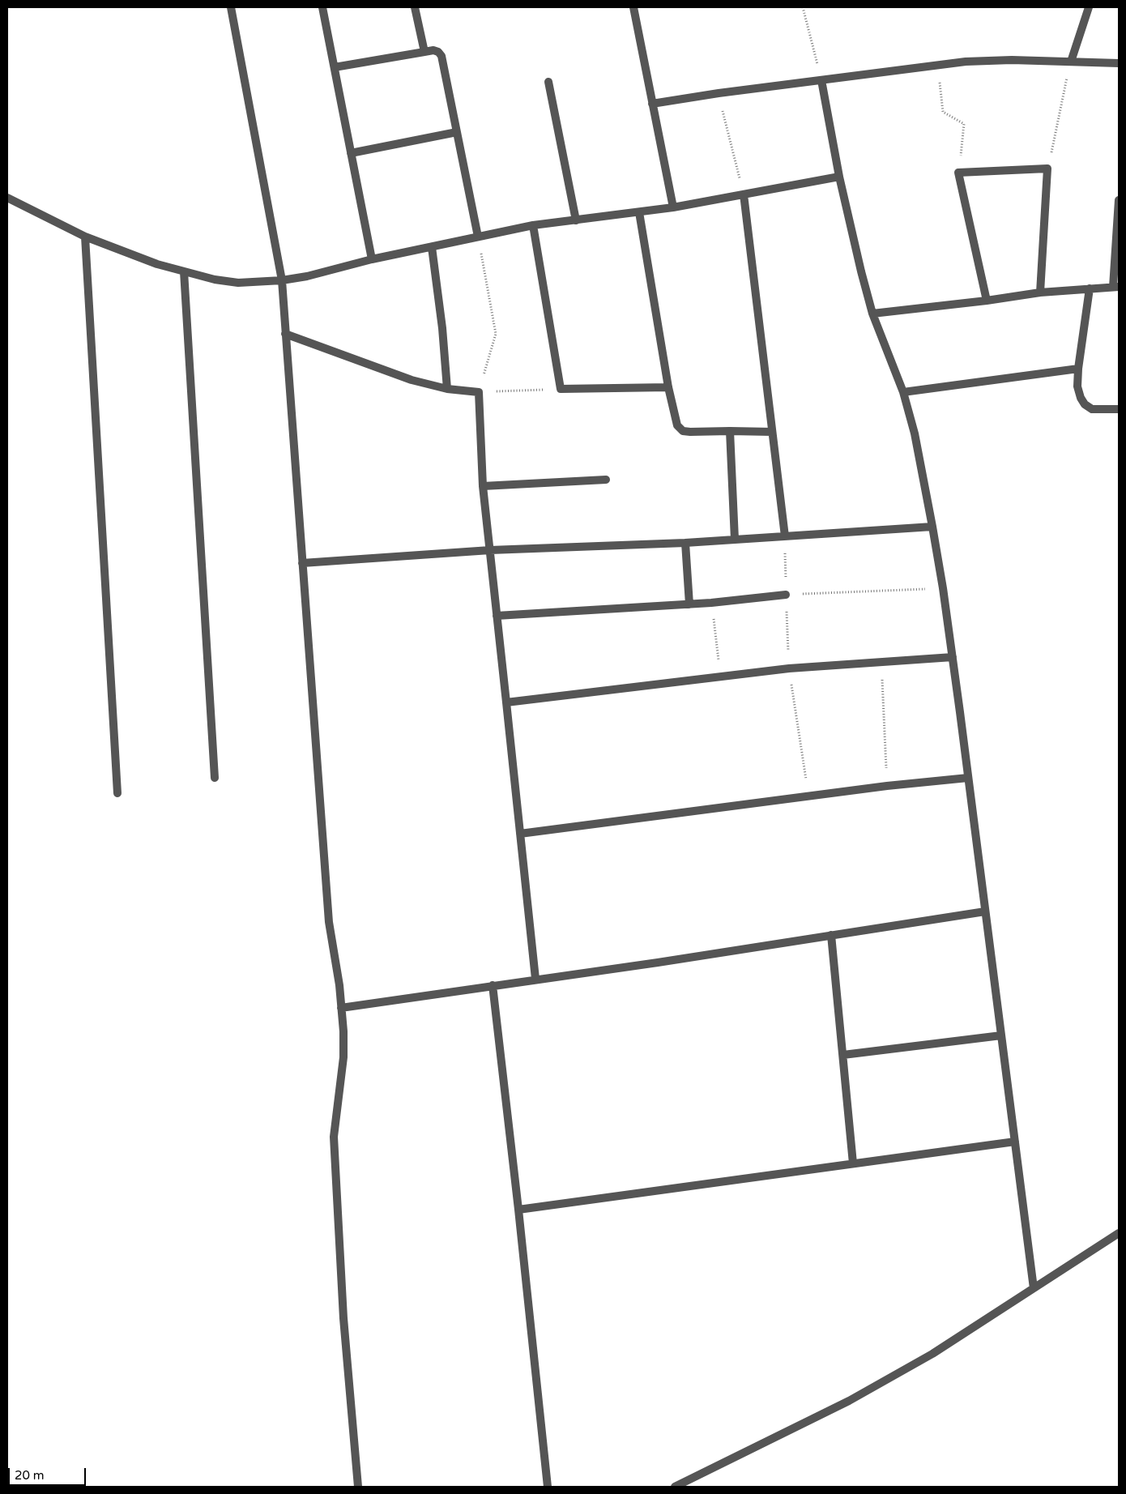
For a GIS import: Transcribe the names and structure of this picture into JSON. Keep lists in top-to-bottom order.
{
  "scale_bar": "20 m"
}
